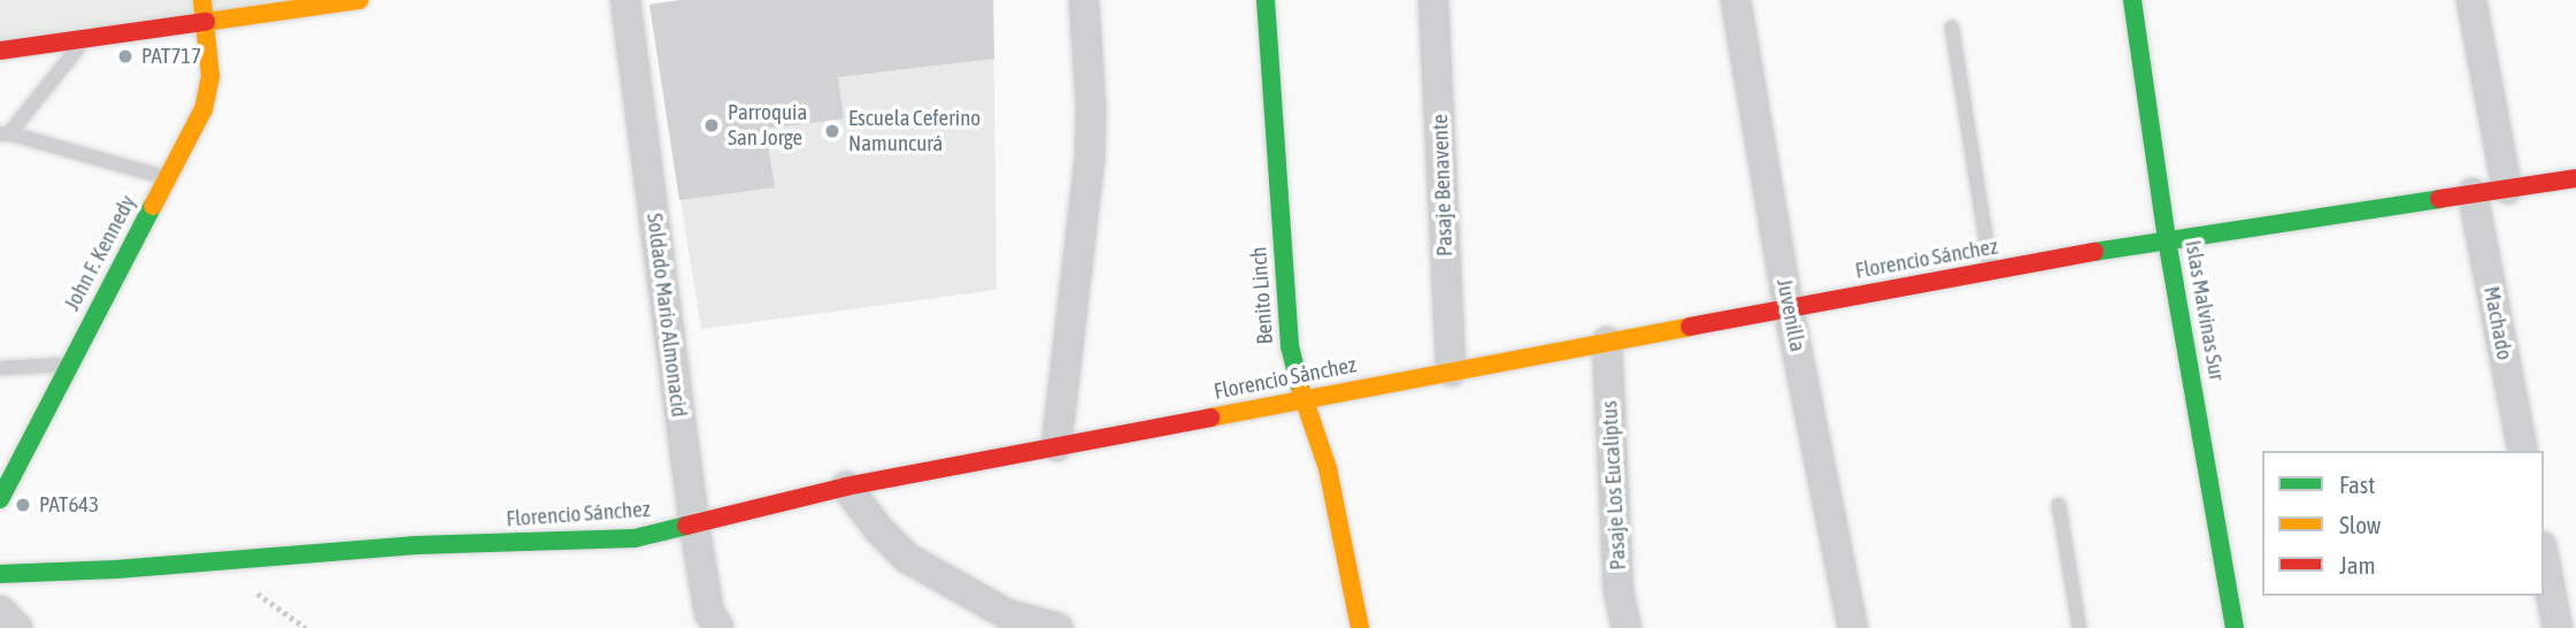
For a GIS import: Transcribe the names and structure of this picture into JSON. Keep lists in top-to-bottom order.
{
  "streets": {
    "street": [
      "Pasaje Benavente",
      "John F. Kennedy",
      "Florencio Sánchez",
      "Benito Linch",
      "Islas Malvinas Sur",
      "Soldado Mario Almonacid",
      "Juvenilla",
      "Machado",
      "Pasaje Los Eucaliptus"
    ]
  },
  "crossings": [
    ["Pasaje Benavente", "Florencio Sánchez"],
    ["Florencio Sánchez", "Benito Linch"],
    ["Florencio Sánchez", "Islas Malvinas Sur"],
    ["Florencio Sánchez", "Soldado Mario Almonacid"],
    ["Florencio Sánchez", "Juvenilla"],
    ["Florencio Sánchez", "Machado"],
    ["Florencio Sánchez", "Pasaje Los Eucaliptus"]
  ],
  "places": [
    "PAT717",
    "Parroquia San Jorge",
    "Escuela Ceferino Namuncurá",
    "PAT643"
  ],
  "legend": ["Fast", "Slow", "Jam"]
}
